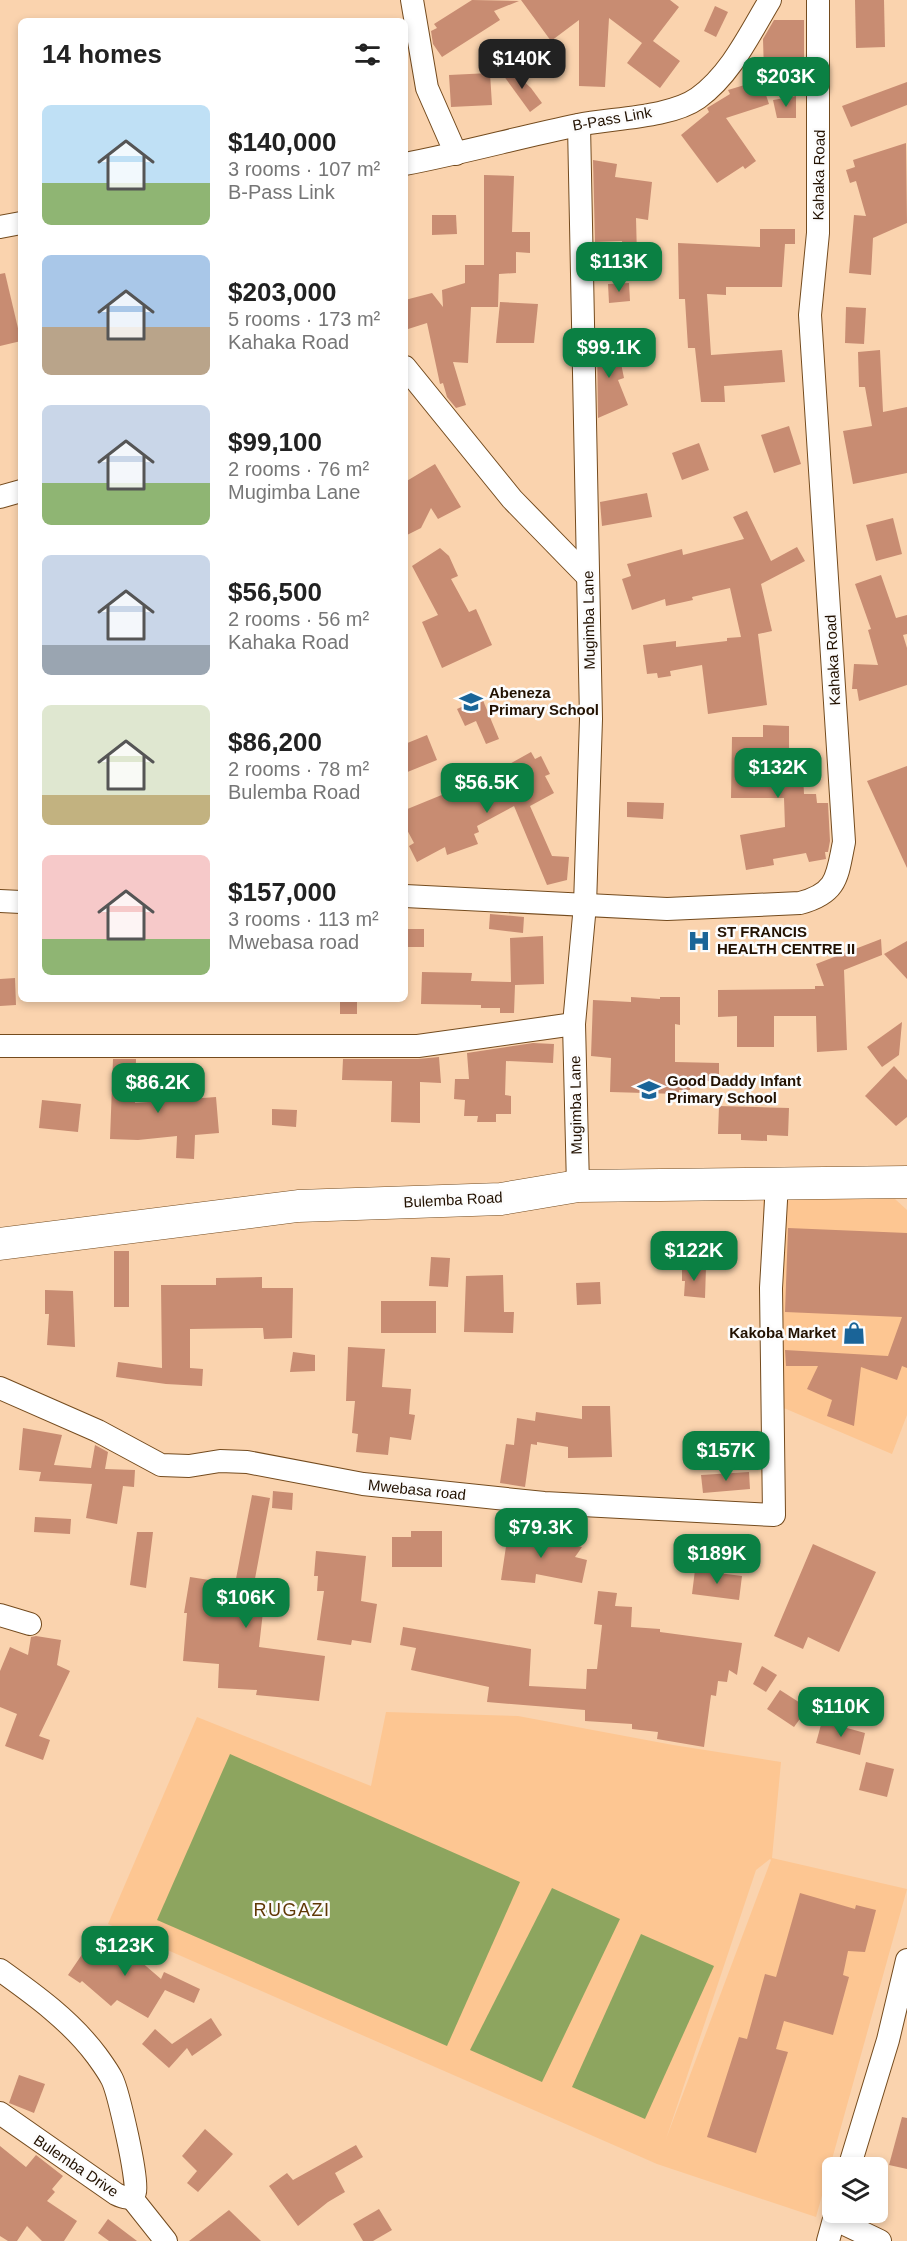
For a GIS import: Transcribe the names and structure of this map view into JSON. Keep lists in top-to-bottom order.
{
  "streets": {
    "main road": ["Bulemba Road"],
    "street": [
      "B-Pass Link",
      "Kahaka Road",
      "Mugimba Lane",
      "Mwebasa road",
      "Bulemba Drive"
    ]
  },
  "crossings": [
    ["B-Pass Link", "Mugimba Lane"],
    ["Kahaka Road", "Mugimba Lane"],
    ["Mugimba Lane", "Bulemba Road"],
    ["Bulemba Road", "Mwebasa road"]
  ],
  "districts": ["RUGAZI"],
  "places": {
    "school or university": ["Abeneza Primary School", "Good Daddy Infant Primary School"],
    "hospital": ["ST FRANCIS HEALTH CENTRE II"],
    "shop": ["Kakoba Market"]
  },
  "page": {
    "heading": "14 homes",
    "price": [
      "$140K",
      "$203K",
      "$113K",
      "$99.1K",
      "$132K",
      "$56.5K",
      "$86.2K",
      "$122K",
      "$157K",
      "$79.3K",
      "$189K",
      "$106K",
      "$110K",
      "$123K"
    ],
    "list": [
      {
        "name": "$140,000",
        "note": "3 rooms · 107 m² · B-Pass Link"
      },
      {
        "name": "$203,000",
        "note": "5 rooms · 173 m² · Kahaka Road"
      },
      {
        "name": "$99,100",
        "note": "2 rooms · 76 m² · Mugimba Lane"
      },
      {
        "name": "$56,500",
        "note": "2 rooms · 56 m² · Kahaka Road"
      },
      {
        "name": "$86,200",
        "note": "2 rooms · 78 m² · Bulemba Road"
      },
      {
        "name": "$157,000",
        "note": "3 rooms · 113 m² · Mwebasa road"
      }
    ]
  }
}
